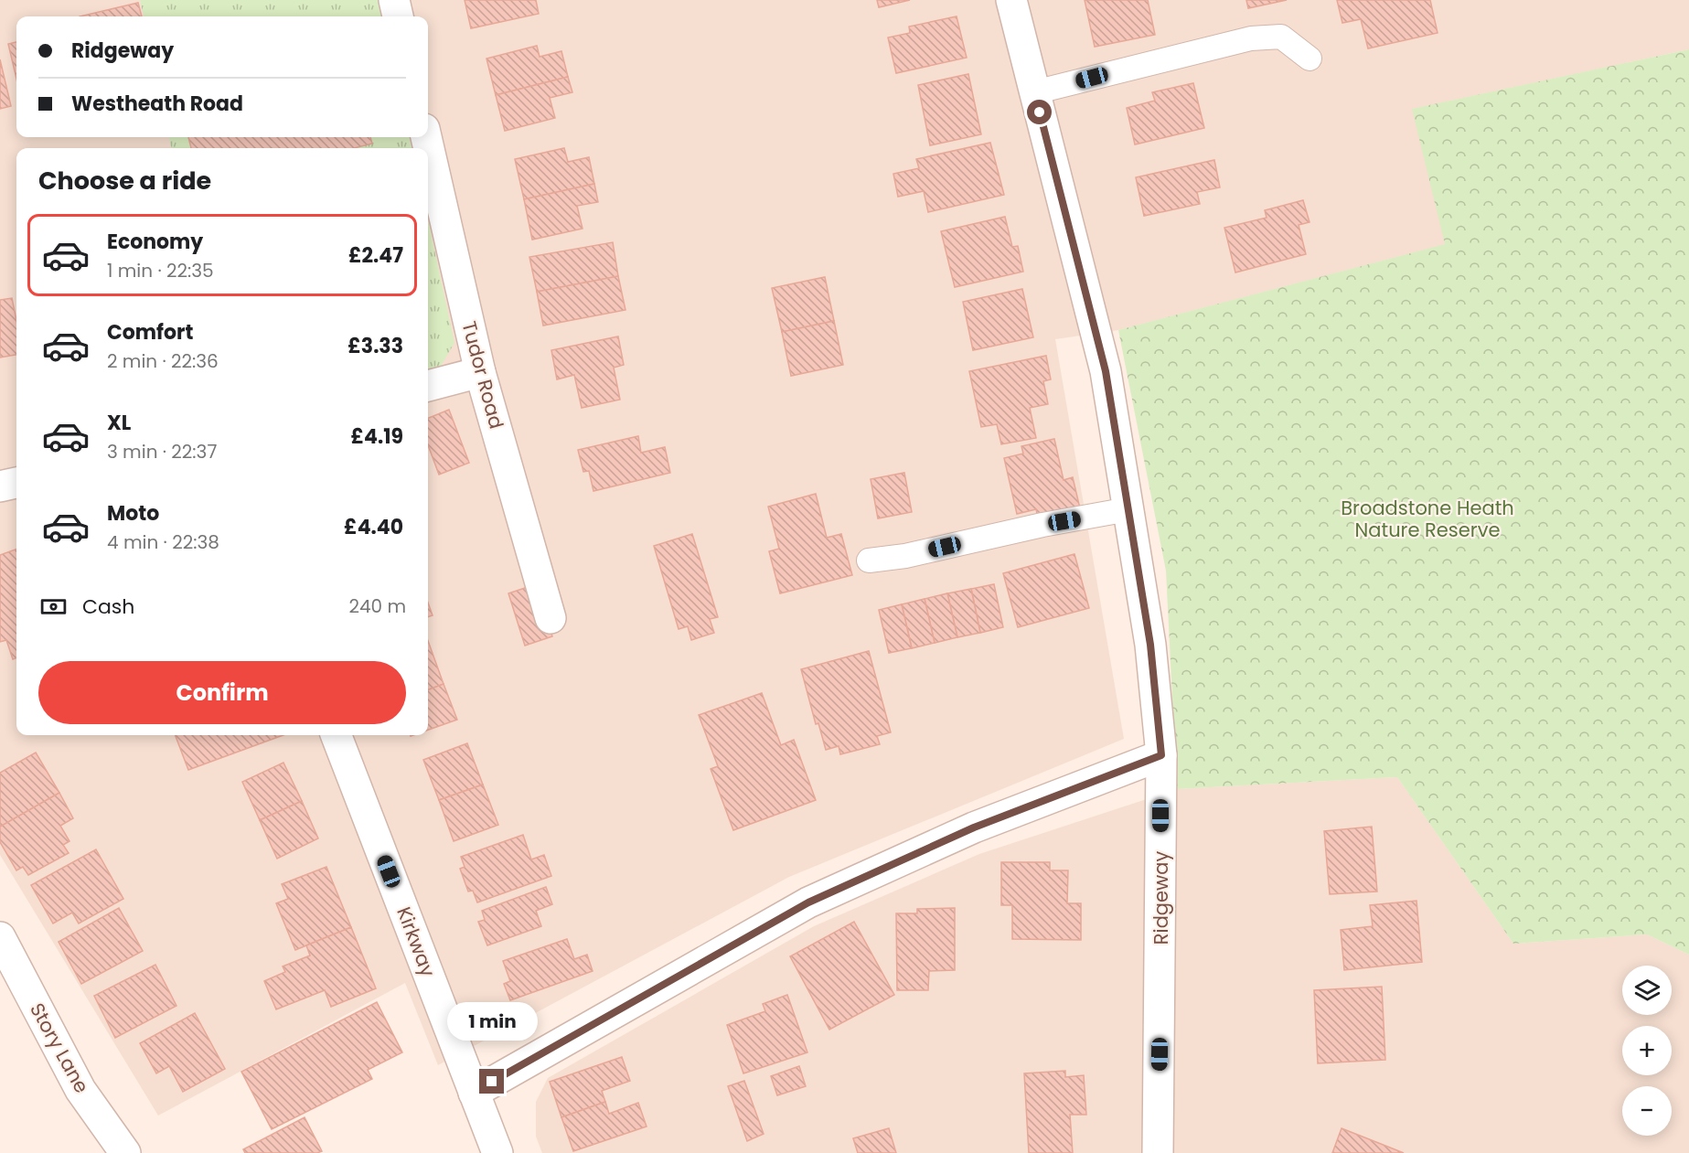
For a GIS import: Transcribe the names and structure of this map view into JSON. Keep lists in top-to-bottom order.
{
  "streets": {
    "street": [
      "Tudor Road",
      "Ridgeway",
      "Kirkway",
      "Story Lane"
    ]
  },
  "parks": ["Broadstone Heath Nature Reserve"],
  "page": {
    "banner": ["Ridgeway", "Westheath Road"],
    "heading": "Choose a ride",
    "list": [
      {
        "name": "Economy",
        "note": "1 min · 22:35",
        "value": "£2.47"
      },
      {
        "name": "Comfort",
        "note": "2 min · 22:36",
        "value": "£3.33"
      },
      {
        "name": "XL",
        "note": "3 min · 22:37",
        "value": "£4.19"
      },
      {
        "name": "Moto",
        "note": "4 min · 22:38",
        "value": "£4.40"
      }
    ],
    "pay": ["Cash", "240 m"],
    "buttons": "Confirm",
    "map_buttons": ["+", "−"],
    "bubble": "1 min"
  }
}
